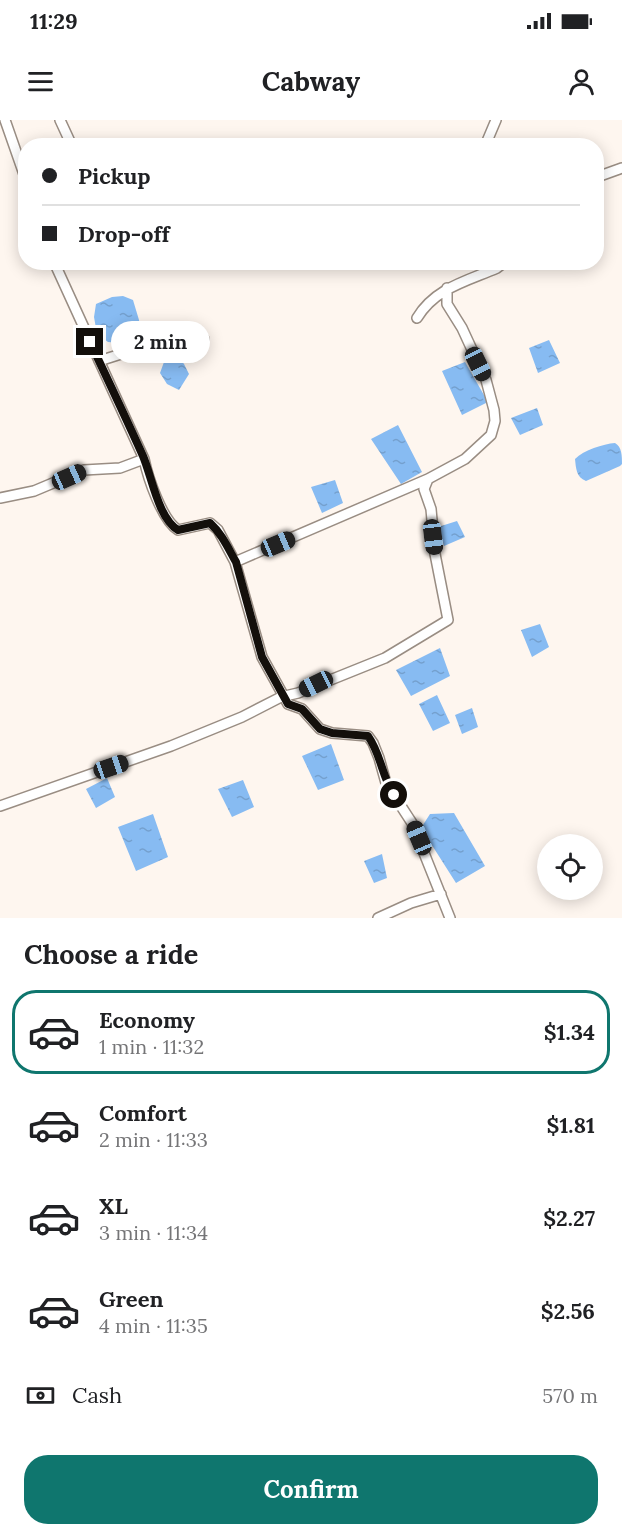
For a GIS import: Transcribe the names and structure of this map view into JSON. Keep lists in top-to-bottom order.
{
  "page": {
    "status": "11:29",
    "header": "Cabway",
    "banner": ["Pickup", "Drop-off"],
    "bubble": "2 min",
    "heading": "Choose a ride",
    "list": [
      {
        "name": "Economy",
        "note": "1 min · 11:32",
        "value": "$1.34"
      },
      {
        "name": "Comfort",
        "note": "2 min · 11:33",
        "value": "$1.81"
      },
      {
        "name": "XL",
        "note": "3 min · 11:34",
        "value": "$2.27"
      },
      {
        "name": "Green",
        "note": "4 min · 11:35",
        "value": "$2.56"
      }
    ],
    "pay": ["Cash", "570 m"],
    "buttons": "Confirm"
  }
}
